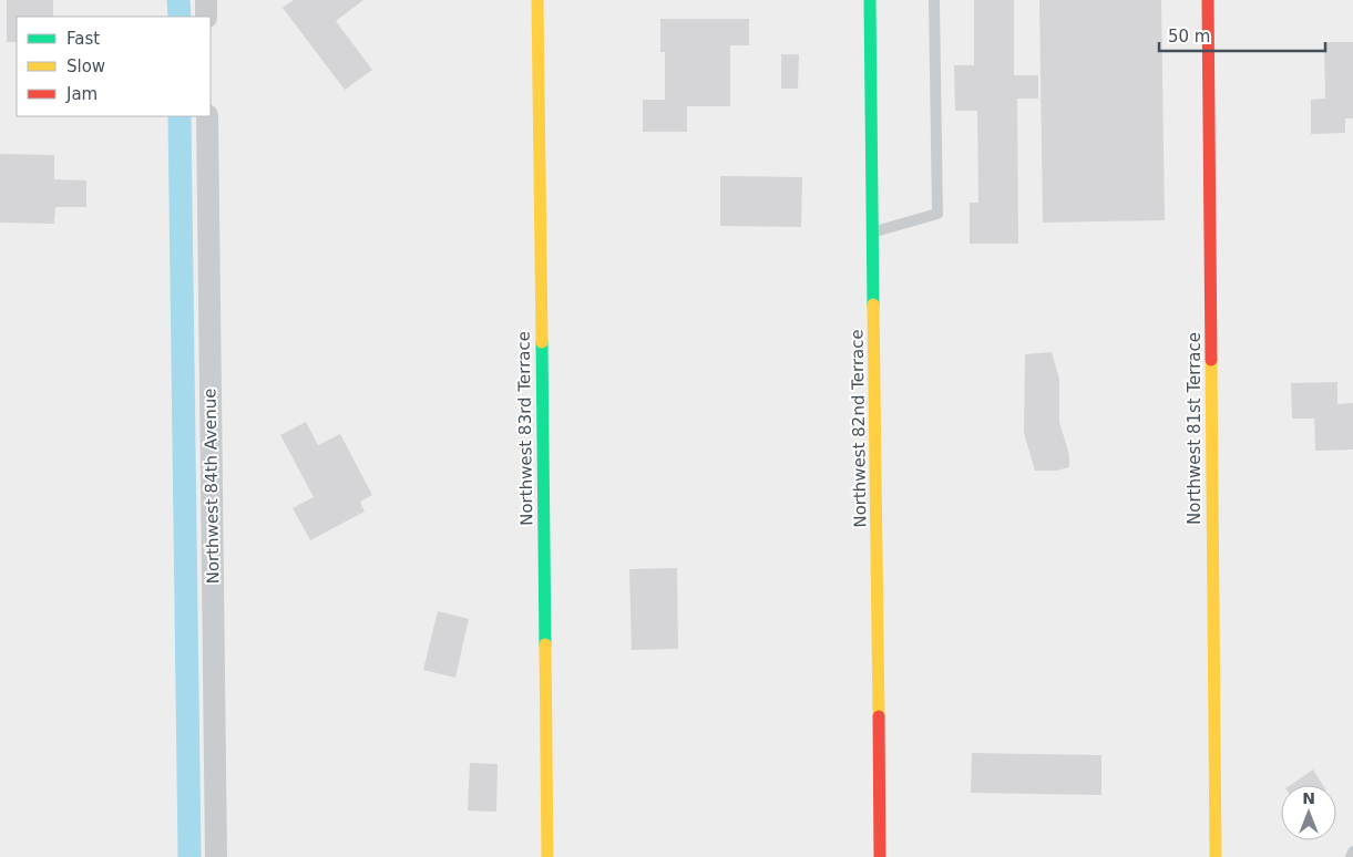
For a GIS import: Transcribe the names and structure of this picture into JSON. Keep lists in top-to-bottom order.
{
  "streets": {
    "street": [
      "Northwest 83rd Terrace",
      "Northwest 82nd Terrace",
      "Northwest 81st Terrace",
      "Northwest 84th Avenue"
    ]
  },
  "legend": ["Fast", "Slow", "Jam"],
  "scale_bar": "50 m",
  "north": "top"
}
